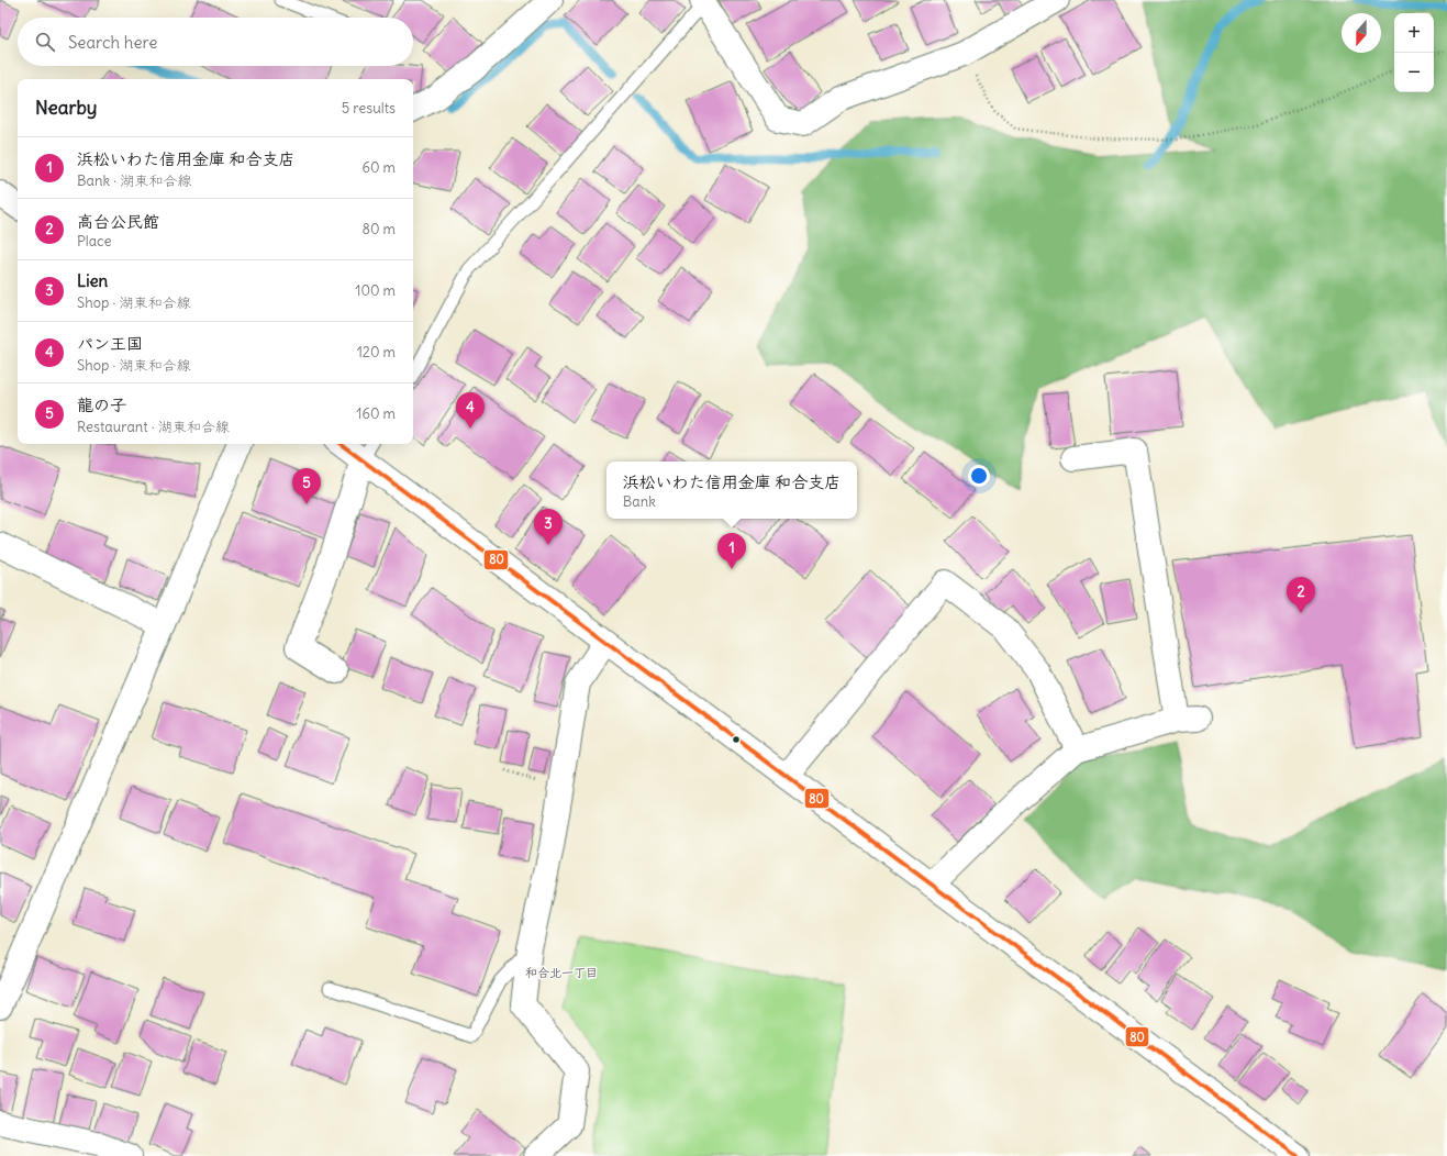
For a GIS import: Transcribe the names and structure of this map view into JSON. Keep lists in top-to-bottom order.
{
  "districts": ["和合北一丁目"],
  "lines": ["transit line 80"],
  "north": "bottom",
  "page": {
    "map_buttons": ["+", "−"],
    "search": "Search here",
    "heading": ["Nearby", "5 results"],
    "list": [
      {
        "mark": "1",
        "name": "浜松いわた信用金庫 和合支店",
        "note": "Bank · 湖東和合線",
        "value": "60 m"
      },
      {
        "mark": "2",
        "name": "高台公民館",
        "note": "Place",
        "value": "80 m"
      },
      {
        "mark": "3",
        "name": "Lien",
        "note": "Shop · 湖東和合線",
        "value": "100 m"
      },
      {
        "mark": "4",
        "name": "パン王国",
        "note": "Shop · 湖東和合線",
        "value": "120 m"
      },
      {
        "mark": "5",
        "name": "龍の子",
        "note": "Restaurant · 湖東和合線",
        "value": "160 m"
      }
    ],
    "pins": [
      "4",
      "5",
      "3",
      "1",
      "2"
    ],
    "popup": ["浜松いわた信用金庫 和合支店", "Bank"]
  }
}
